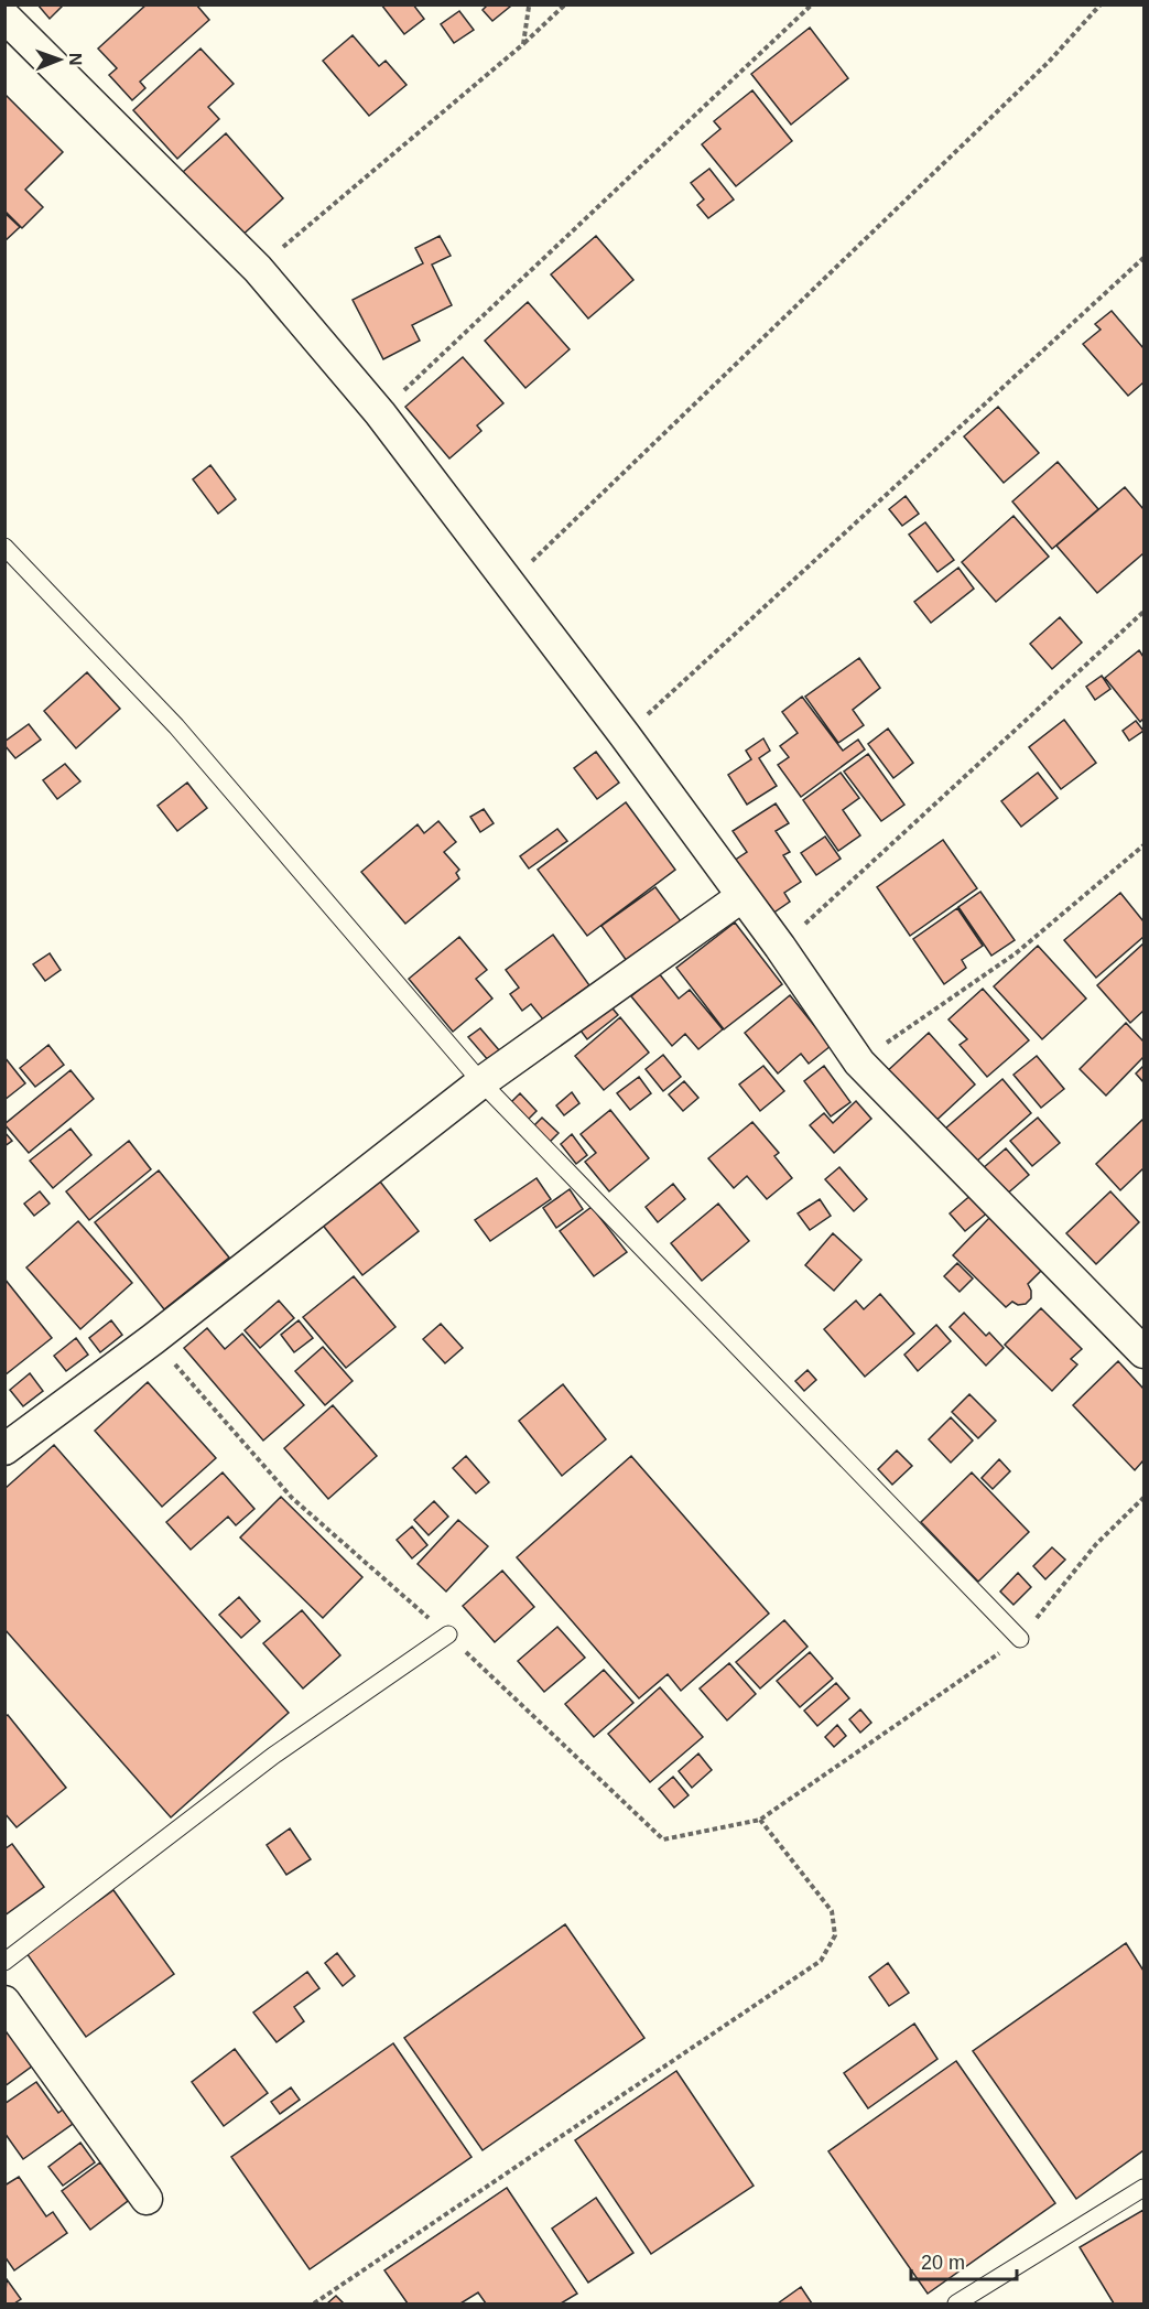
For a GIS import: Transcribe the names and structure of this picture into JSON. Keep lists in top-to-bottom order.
{
  "scale_bar": "20 m",
  "north": "right"
}
